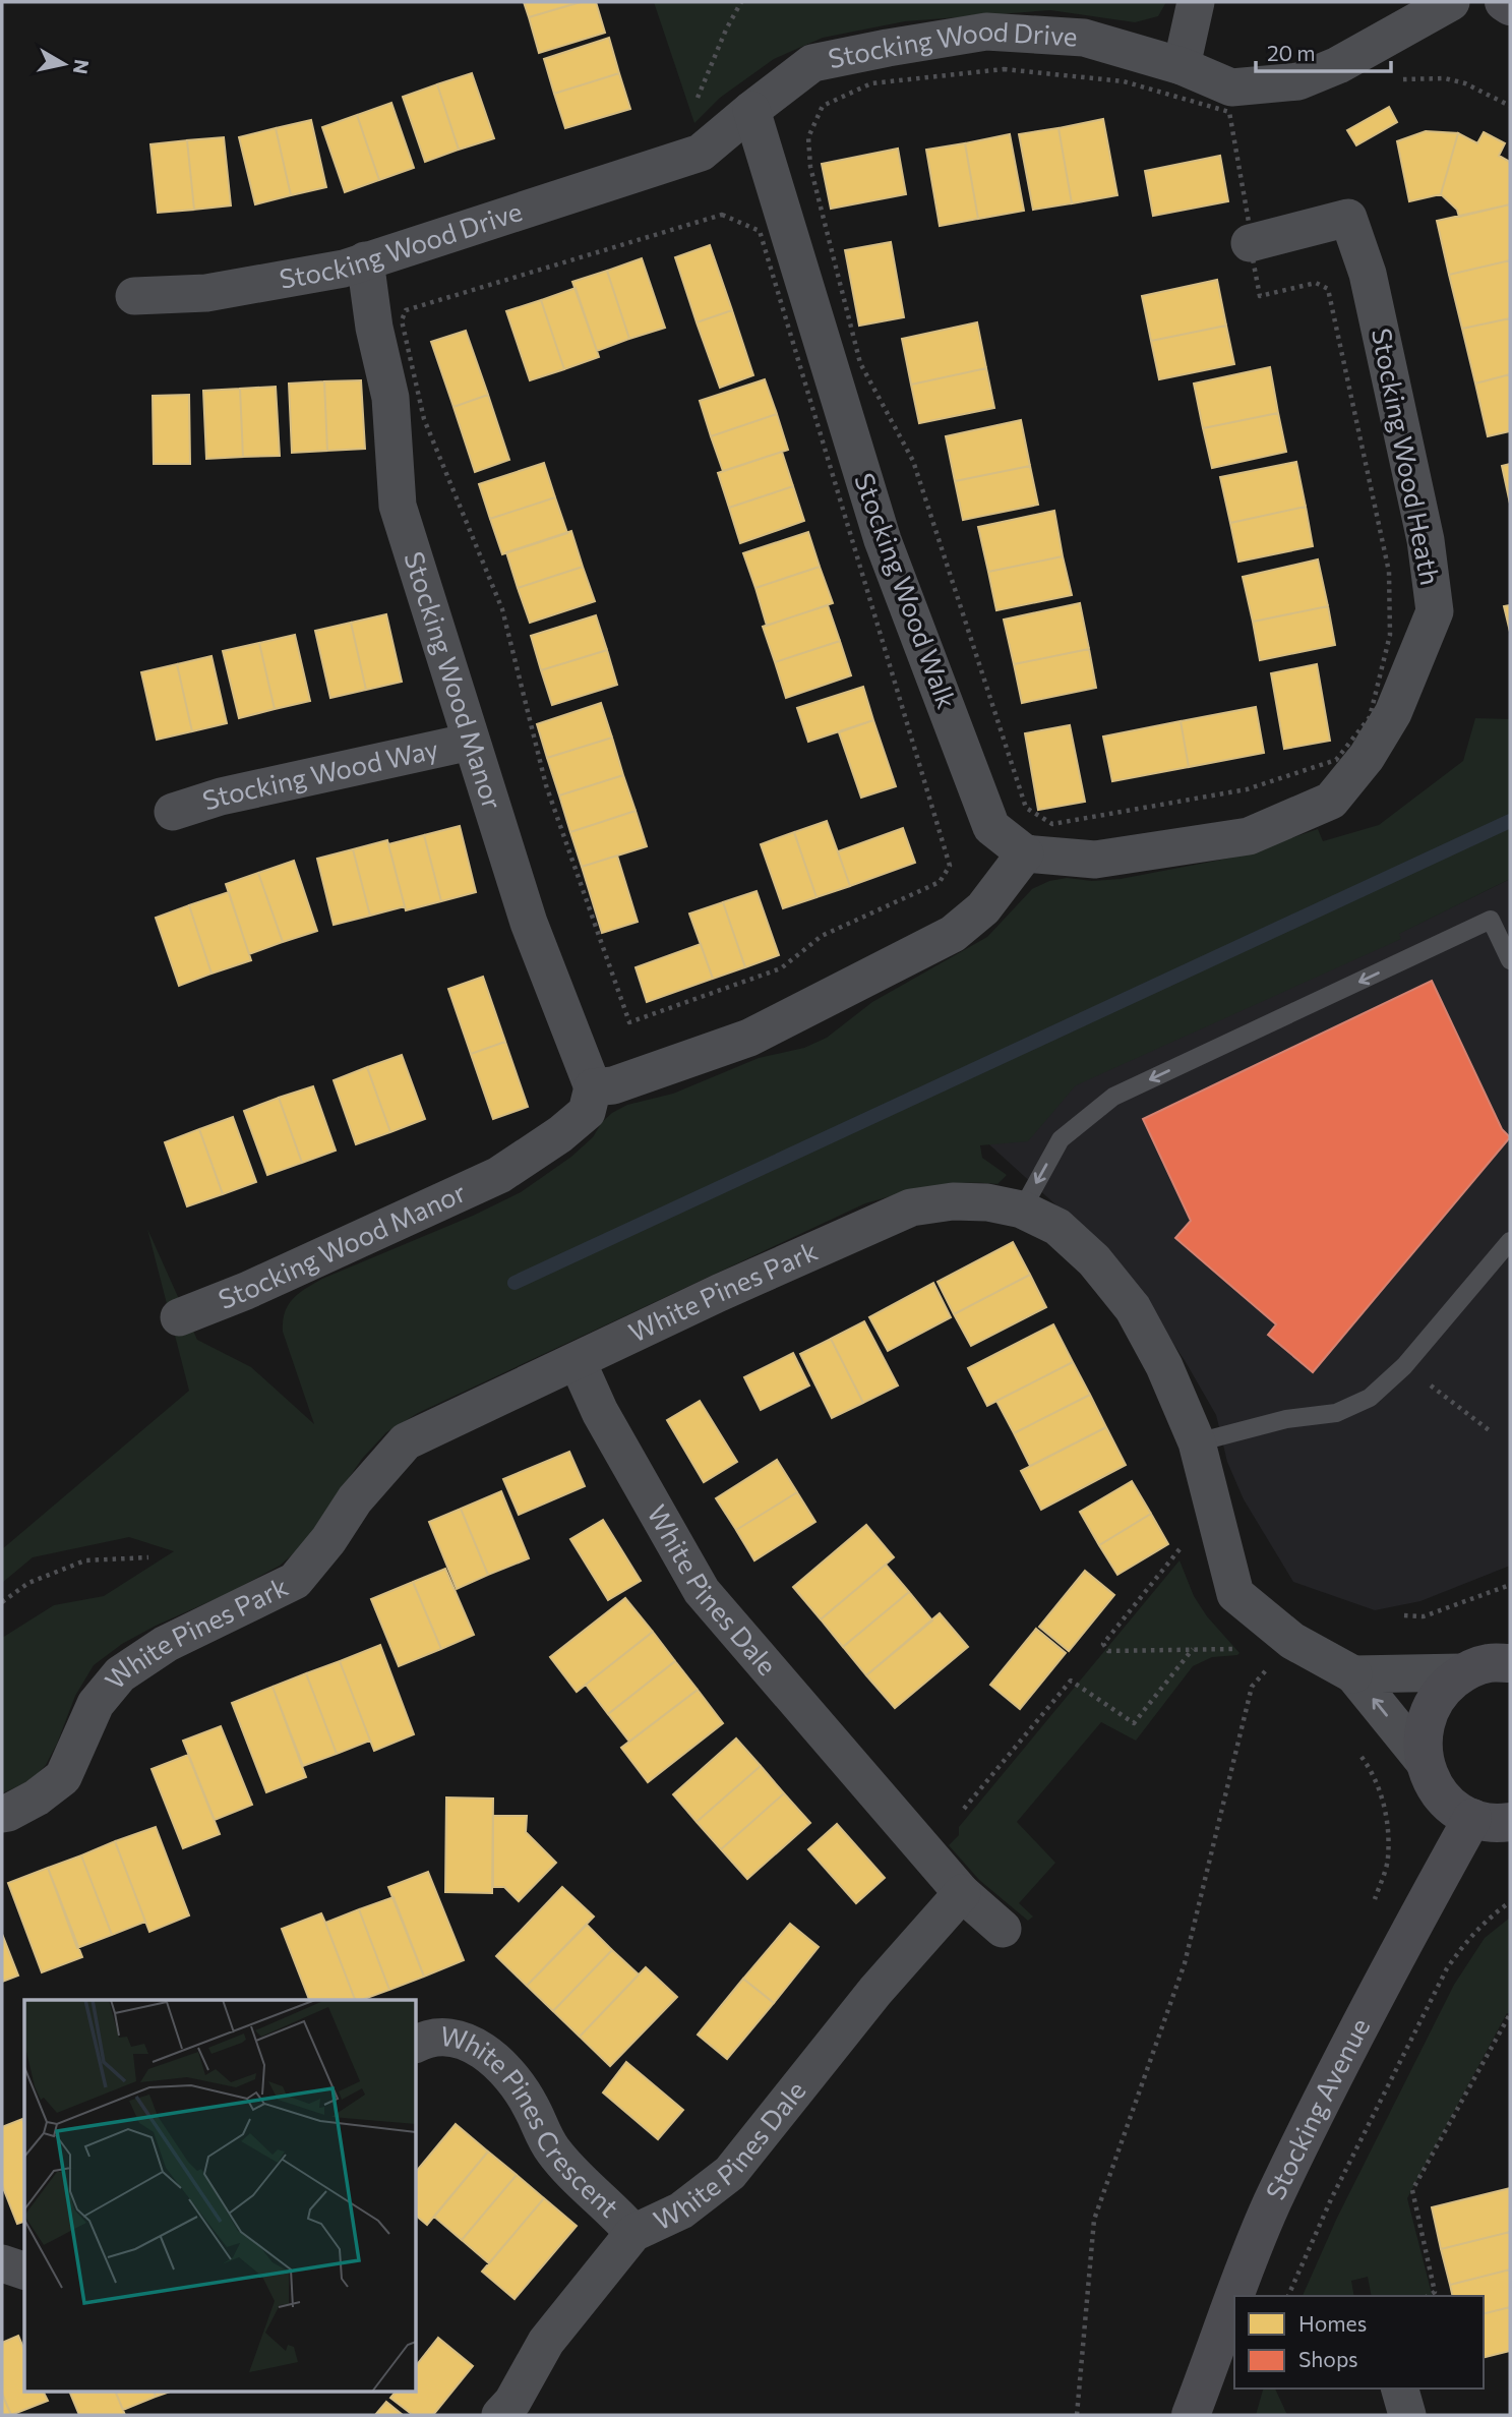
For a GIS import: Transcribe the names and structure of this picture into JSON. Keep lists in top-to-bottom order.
{
  "streets": {
    "street": [
      "Stocking Wood Drive",
      "Stocking Wood Heath",
      "Stocking Wood Walk",
      "Stocking Wood Manor",
      "Stocking Wood Way",
      "White Pines Park",
      "White Pines Dale",
      "Stocking Avenue",
      "White Pines Crescent"
    ]
  },
  "crossings": [
    ["Stocking Wood Drive", "Stocking Wood Walk"],
    ["Stocking Wood Drive", "Stocking Wood Manor"],
    ["Stocking Wood Heath", "Stocking Wood Walk"],
    ["Stocking Wood Manor", "Stocking Wood Way"],
    ["White Pines Park", "White Pines Dale"],
    ["White Pines Dale", "White Pines Crescent"]
  ],
  "legend": ["Homes", "Shops"],
  "scale_bar": "20 m",
  "north": "right"
}
